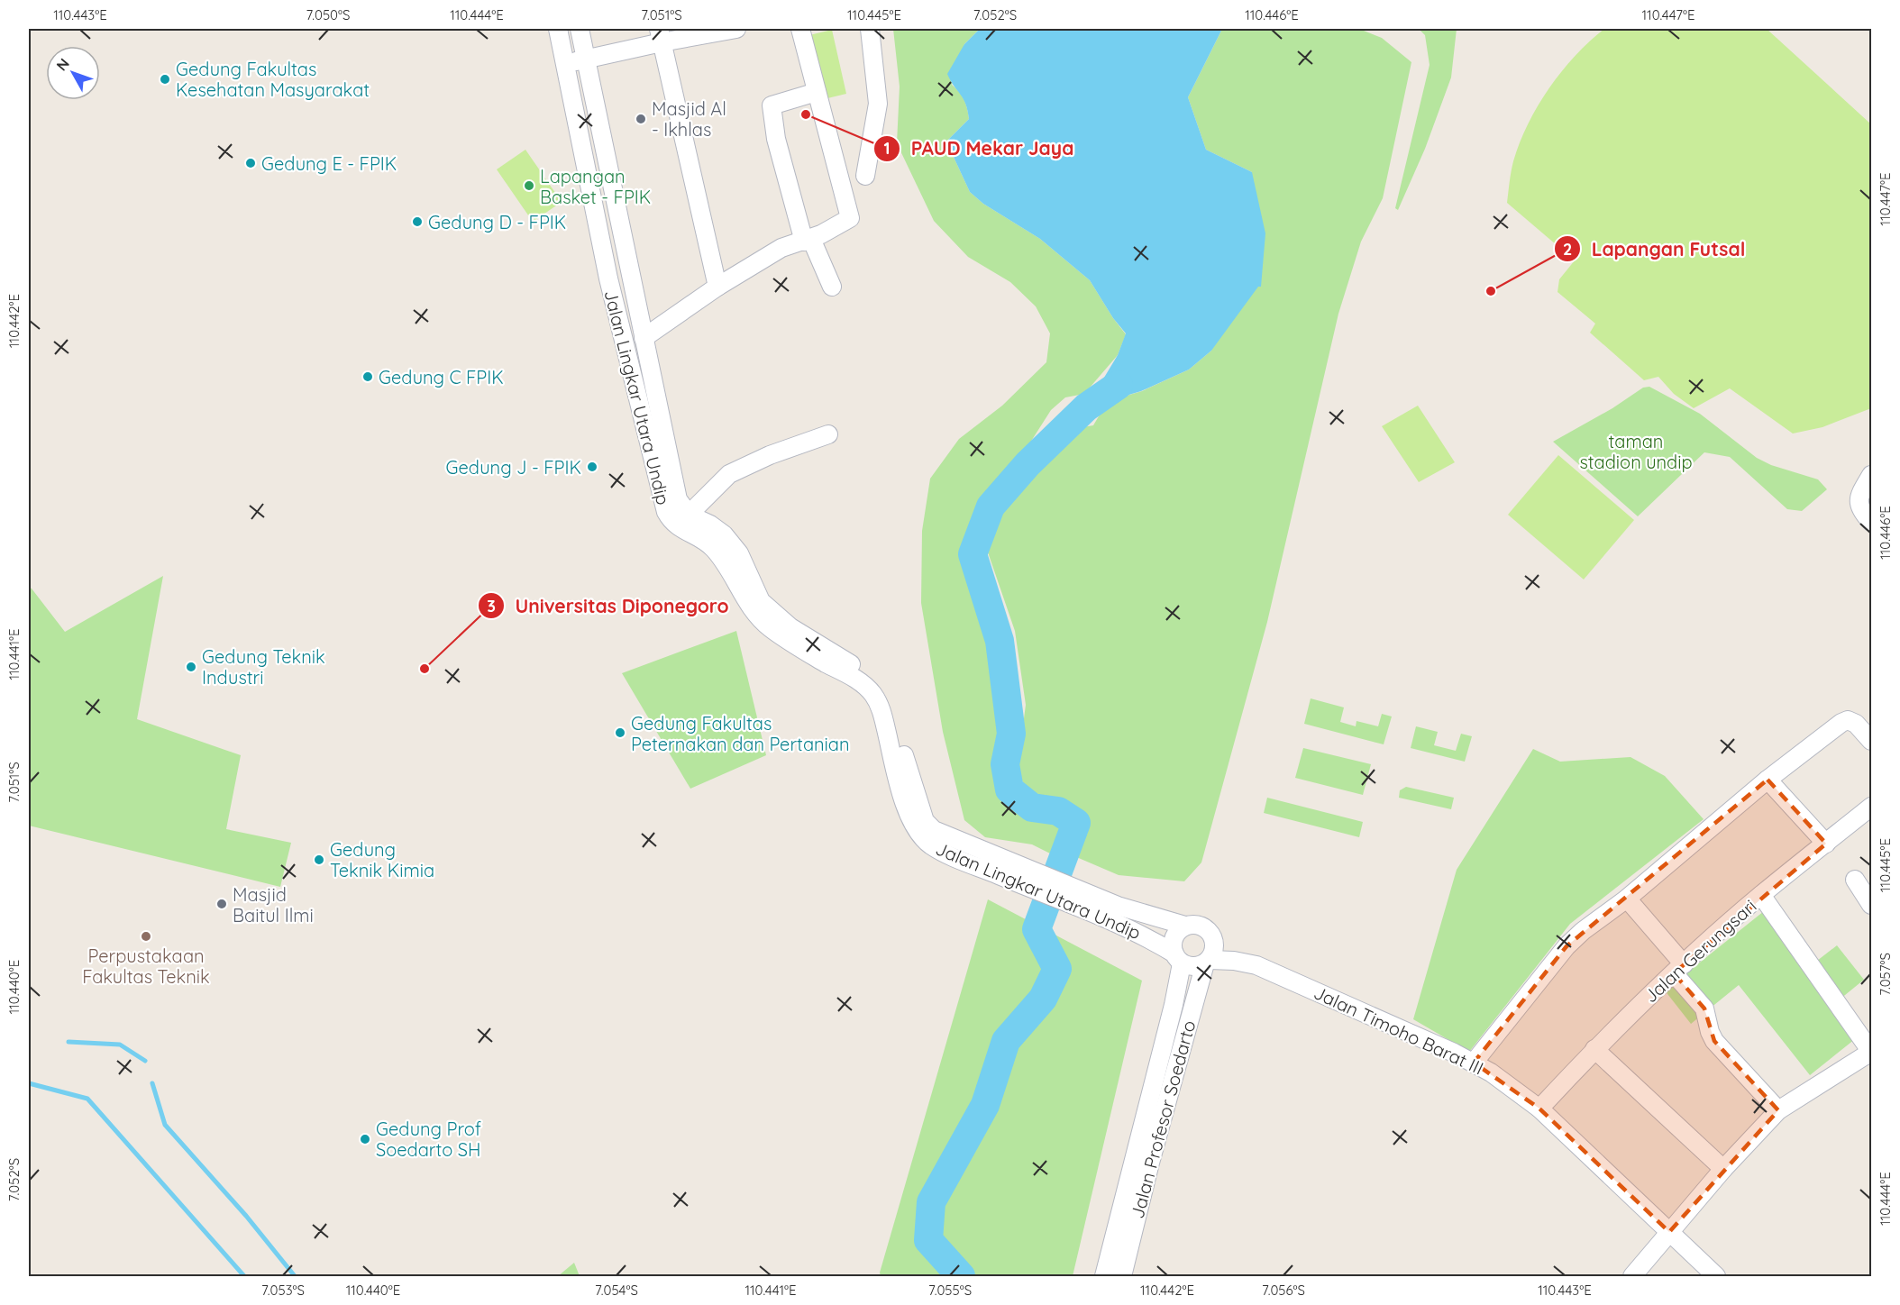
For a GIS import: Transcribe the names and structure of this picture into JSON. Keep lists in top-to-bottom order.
{
  "streets": {
    "street": [
      "Jalan Lingkar Utara Undip",
      "Jalan Gerungsari",
      "Jalan Timoho Barat III",
      "Jalan Profesor Soedarto"
    ]
  },
  "crossings": [
    ["Jalan Lingkar Utara Undip", "Jalan Timoho Barat III"],
    ["Jalan Lingkar Utara Undip", "Jalan Profesor Soedarto"],
    ["Jalan Gerungsari", "Jalan Timoho Barat III"],
    ["Jalan Timoho Barat III", "Jalan Profesor Soedarto"]
  ],
  "parks": ["taman stadion undip"],
  "places": [
    "Gedung Fakultas Kesehatan Masyarakat",
    "PAUD Mekar Jaya",
    "Masjid Al - Ikhlas",
    "Gedung E - FPIK",
    "Lapangan Basket - FPIK",
    "Gedung D - FPIK",
    "Lapangan Futsal",
    "Gedung C FPIK",
    "Gedung J - FPIK",
    "Gedung Teknik Industri",
    "Universitas Diponegoro",
    "Gedung Fakultas Peternakan dan Pertanian",
    "Gedung Teknik Kimia",
    "Masjid Baitul Ilmi",
    "Perpustakaan Fakultas Teknik",
    "Gedung Prof Soedarto SH"
  ],
  "north": "top left",
  "coordinates": [
    "110.443°E",
    "7.050°S",
    "110.444°E",
    "7.051°S",
    "110.445°E",
    "7.052°S",
    "110.446°E",
    "110.447°E",
    "110.442°E",
    "110.441°E",
    "7.057°S",
    "110.440°E",
    "7.053°S",
    "7.054°S",
    "7.055°S",
    "7.056°S"
  ]
}
